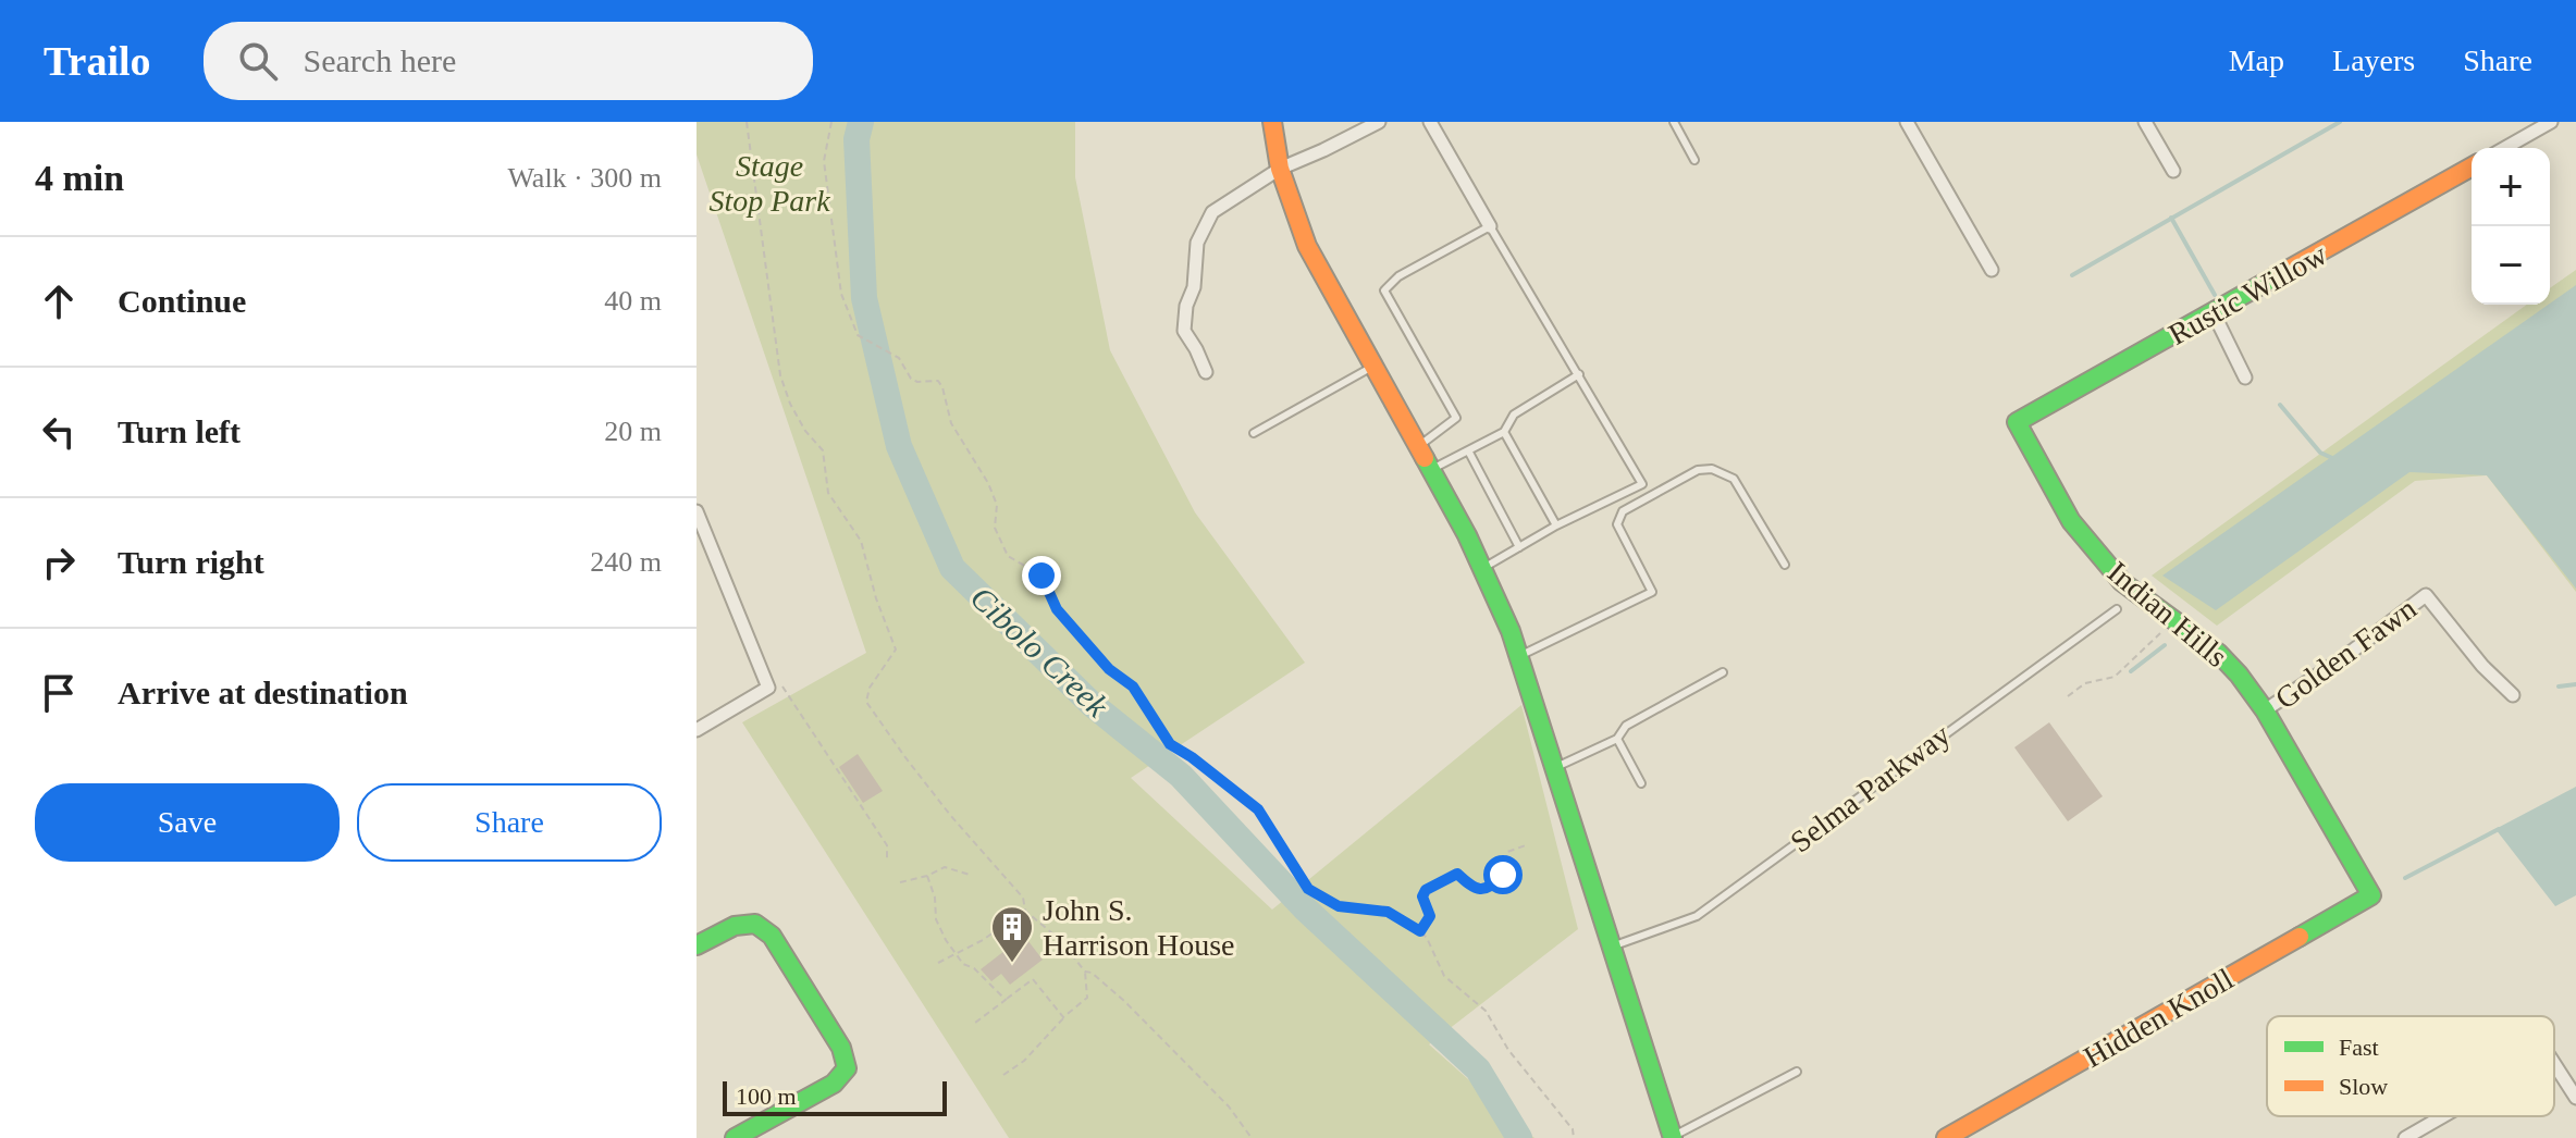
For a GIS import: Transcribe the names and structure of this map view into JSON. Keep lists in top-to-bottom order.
{
  "streets": {
    "street": [
      "Rustic Willow",
      "Indian Hills",
      "Golden Fawn",
      "Hidden Knoll"
    ],
    "lane": ["Selma Parkway"]
  },
  "crossings": [
    ["Rustic Willow", "Indian Hills"],
    ["Indian Hills", "Golden Fawn"],
    ["Indian Hills", "Hidden Knoll"]
  ],
  "water": ["Cibolo Creek"],
  "parks": ["Stage Stop Park"],
  "places": {
    "building": ["John S. Harrison House"]
  },
  "legend": ["Fast", "Slow"],
  "scale_bar": "100 m",
  "page": {
    "header": "Trailo",
    "search": "Search here",
    "nav": ["Map", "Layers", "Share"],
    "heading": ["4 min", "Walk · 300 m"],
    "map_buttons": ["+", "−"],
    "list": [
      ["Continue", "40 m"],
      ["Turn left", "20 m"],
      ["Turn right", "240 m"],
      "Arrive at destination"
    ],
    "buttons": ["Save", "Share"],
    "scale": "100 m"
  }
}
